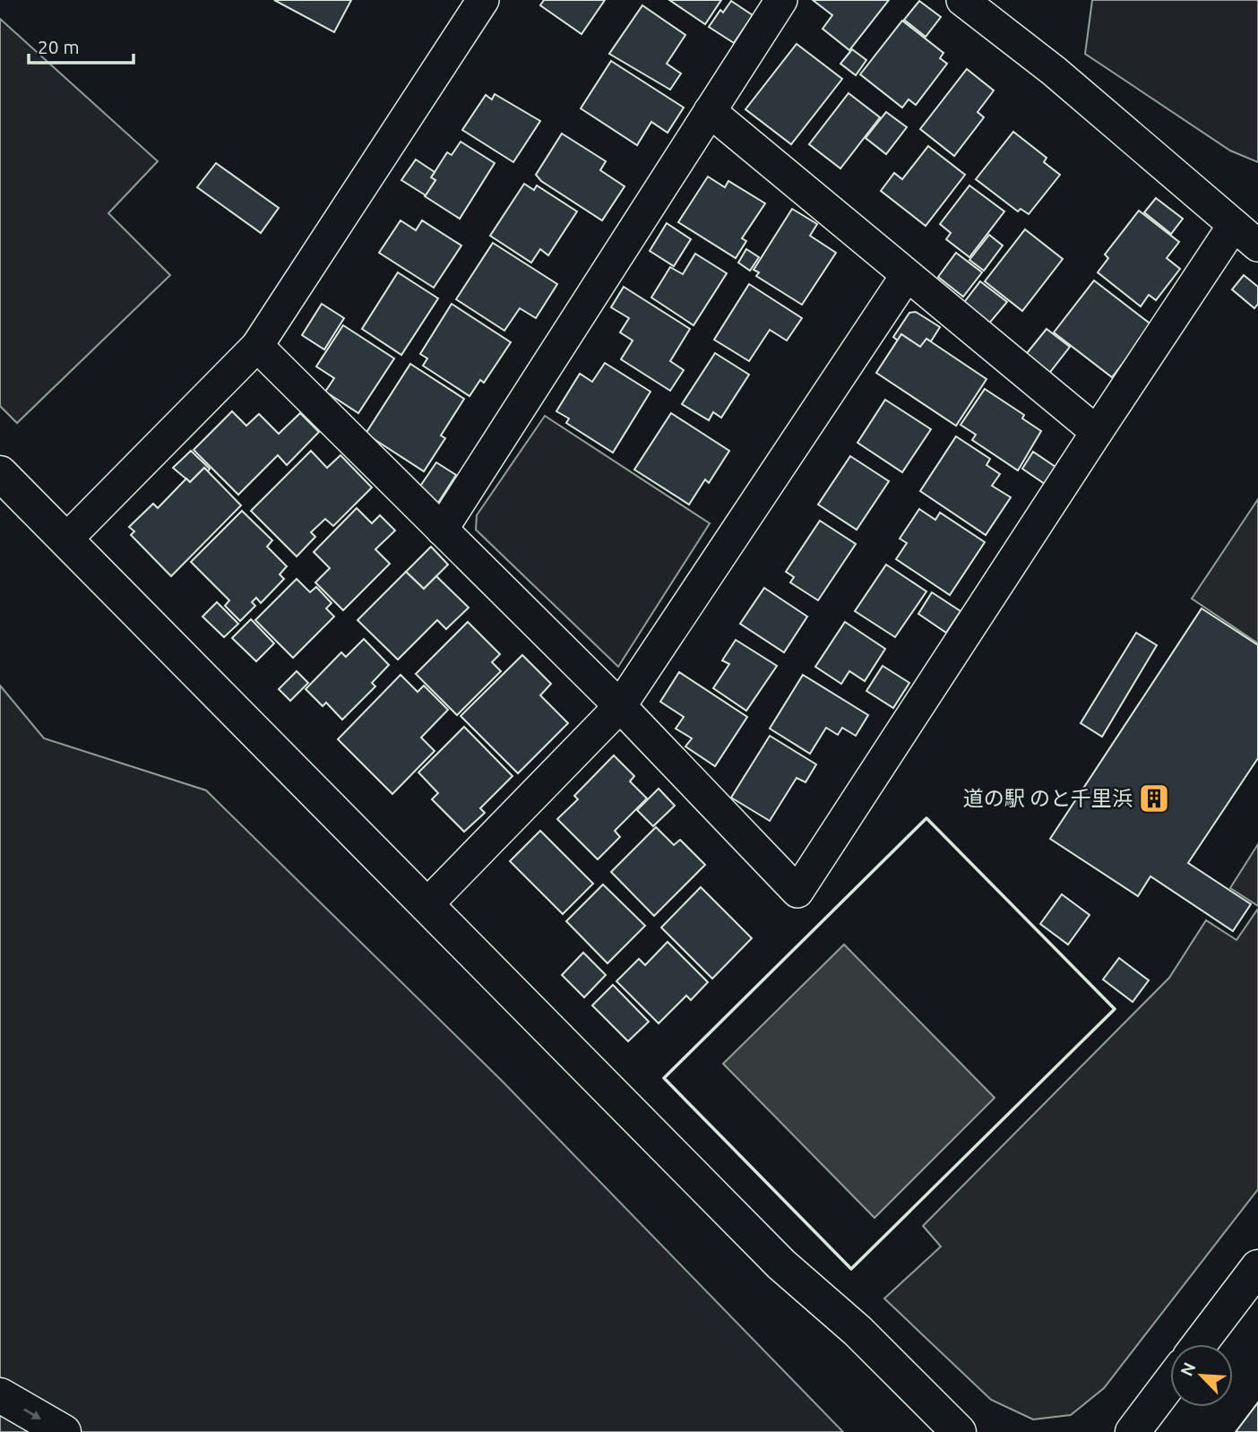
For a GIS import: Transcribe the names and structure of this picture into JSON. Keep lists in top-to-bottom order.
{
  "places": {
    "building": ["道の駅 のと千里浜"]
  },
  "scale_bar": "20 m",
  "north": "top left"
}
